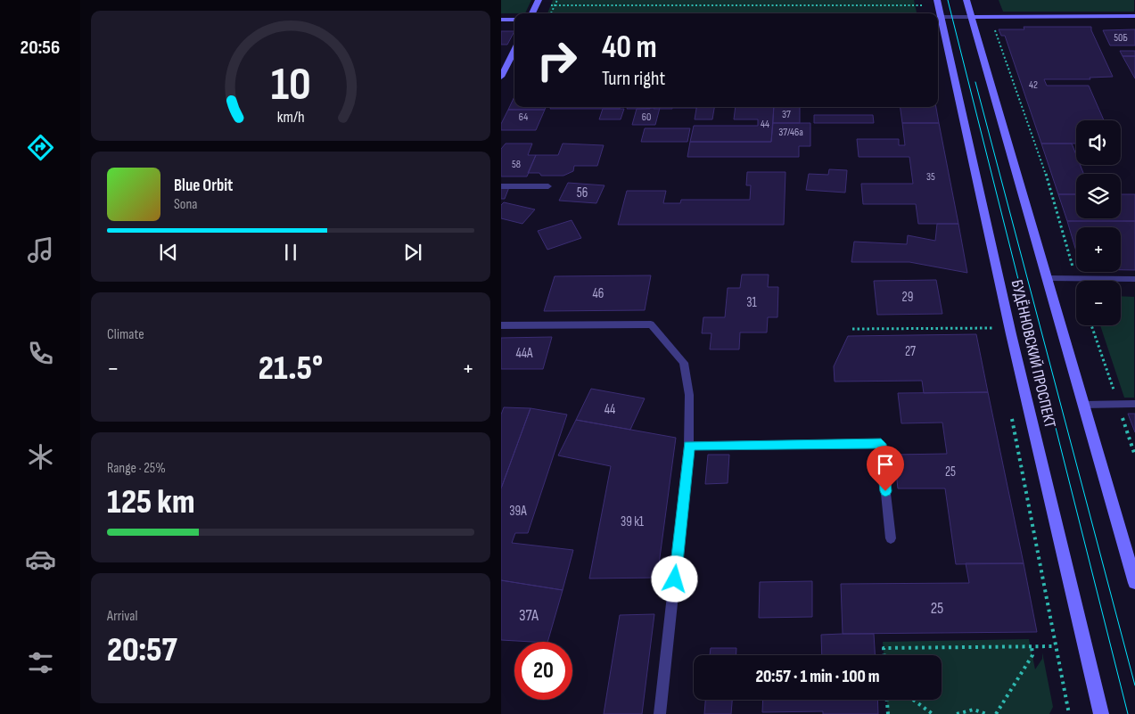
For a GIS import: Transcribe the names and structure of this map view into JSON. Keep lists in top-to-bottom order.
{
  "streets": {
    "main road": ["БУДЁННОВСКИЙ ПРОСПЕКТ"]
  },
  "house_numbers": [
    "50Б",
    "42",
    "37",
    "64",
    "60",
    "44",
    "37/46а",
    "58",
    "35",
    "56",
    "46",
    "29",
    "31",
    "27",
    "44А",
    "44",
    "25",
    "39А",
    "39 к1",
    "25",
    "37А"
  ],
  "page": {
    "tabs": "20:56",
    "turn": ["40 m", "Turn right"],
    "map_buttons": ["+", "−"],
    "song": ["Blue Orbit", "Sona"],
    "tile": [
      "Climate",
      ["Range · 25%", "125 km"],
      ["Arrival", "20:57"]
    ],
    "heat": ["−", "21.5°", "+"],
    "limit": "20",
    "trip": "20:57 · 1 min · 100 m",
    "gauge": ["10", "km/h"]
  }
}
